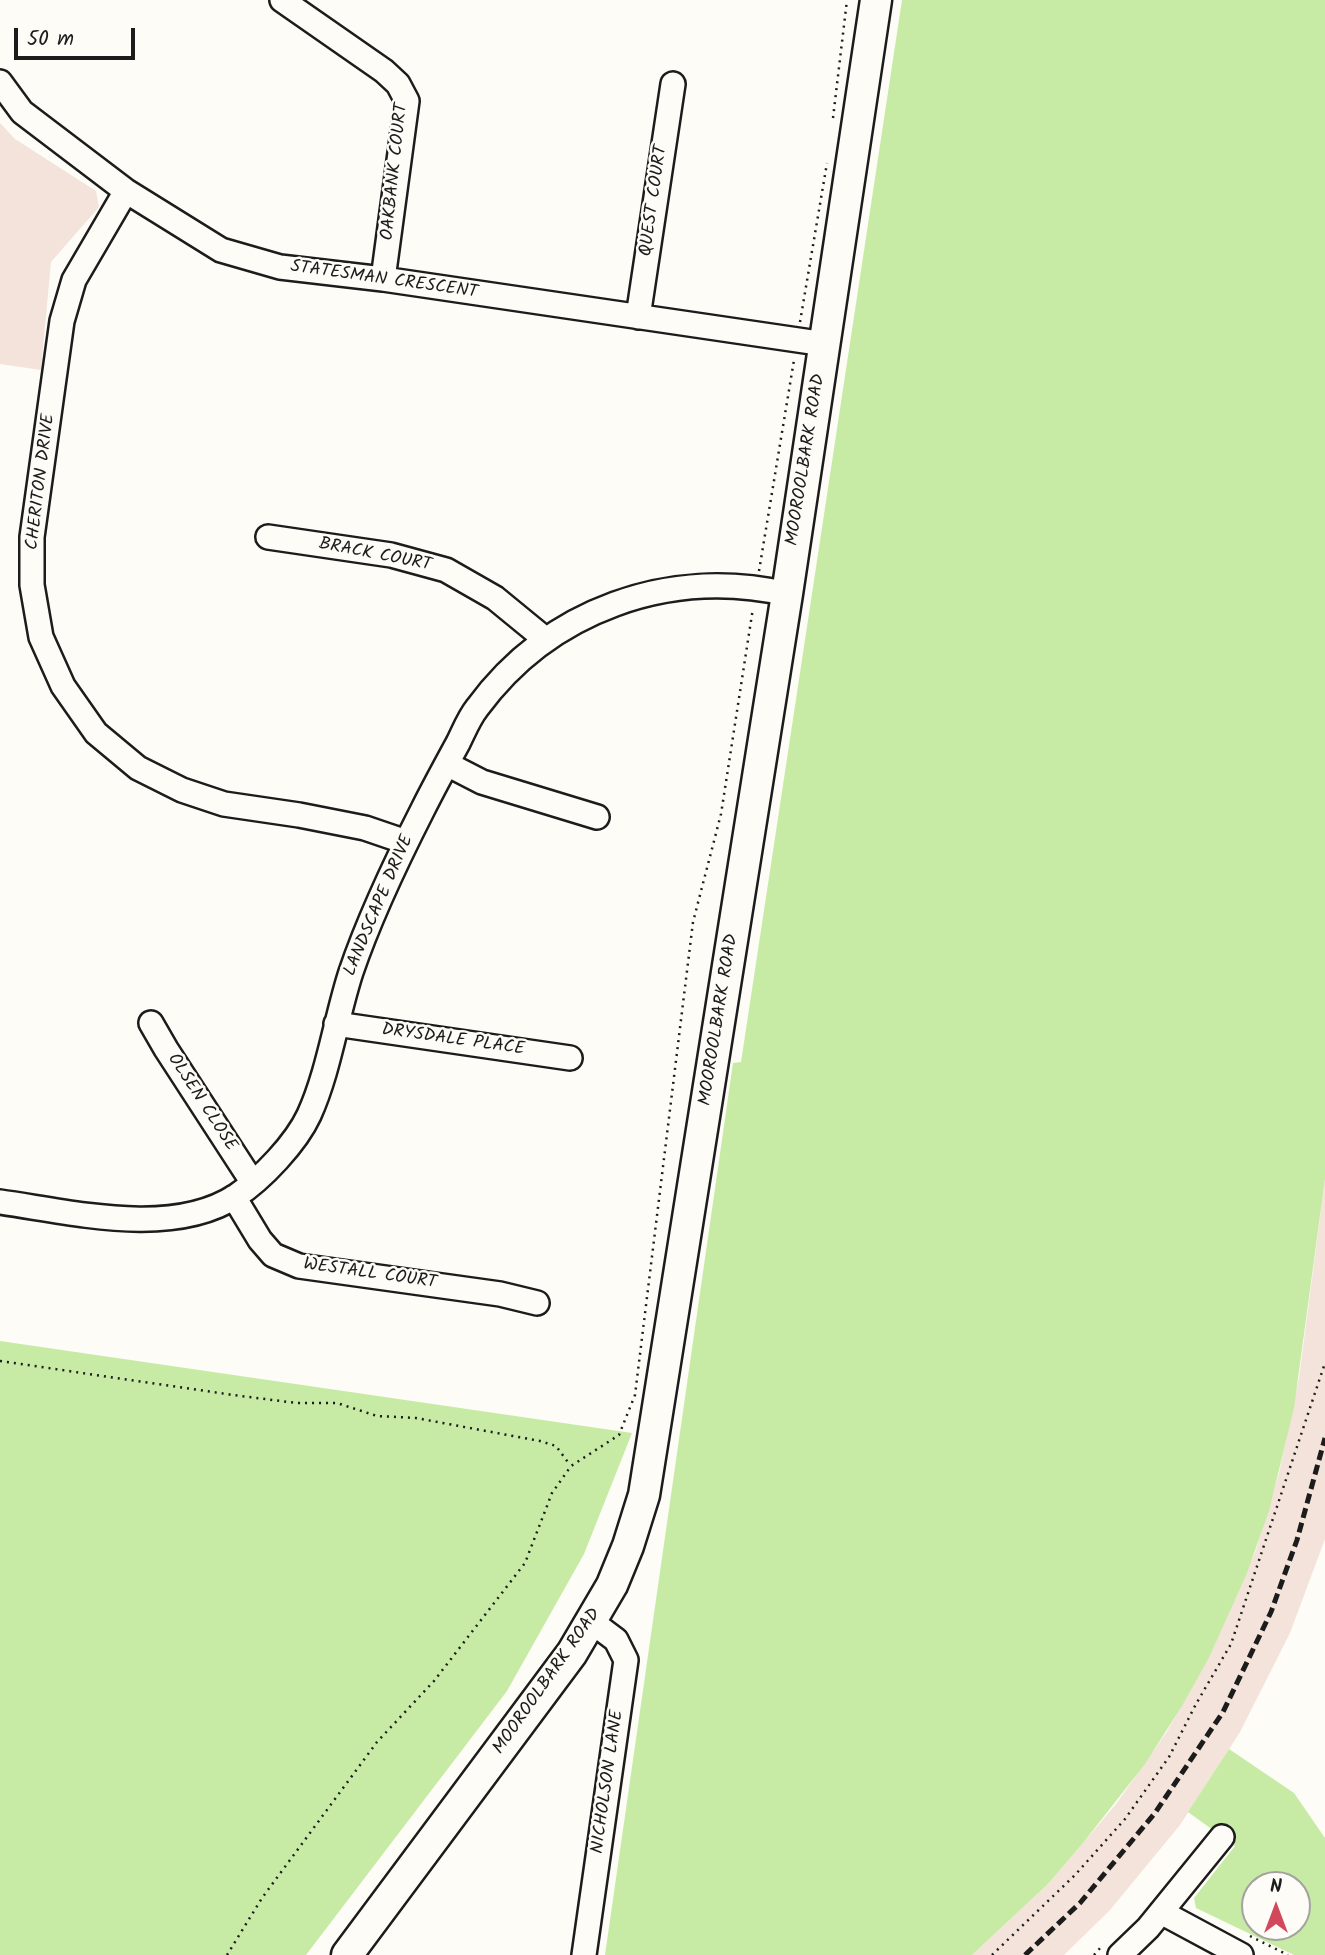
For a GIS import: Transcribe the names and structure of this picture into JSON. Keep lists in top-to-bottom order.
{
  "streets": {
    "main road": ["MOOROOLBARK ROAD"],
    "street": [
      "OAKBANK COURT",
      "QUEST COURT",
      "STATESMAN CRESCENT",
      "CHERITON DRIVE",
      "BRACK COURT",
      "LANDSCAPE DRIVE",
      "DRYSDALE PLACE",
      "OLSEN CLOSE",
      "WESTALL COURT",
      "NICHOLSON LANE"
    ]
  },
  "crossings": [
    ["OAKBANK COURT", "STATESMAN CRESCENT"],
    ["QUEST COURT", "STATESMAN CRESCENT"],
    ["STATESMAN CRESCENT", "MOOROOLBARK ROAD"],
    ["STATESMAN CRESCENT", "CHERITON DRIVE"],
    ["MOOROOLBARK ROAD", "LANDSCAPE DRIVE"],
    ["MOOROOLBARK ROAD", "NICHOLSON LANE"],
    ["CHERITON DRIVE", "LANDSCAPE DRIVE"],
    ["BRACK COURT", "LANDSCAPE DRIVE"],
    ["LANDSCAPE DRIVE", "DRYSDALE PLACE"],
    ["LANDSCAPE DRIVE", "OLSEN CLOSE"],
    ["LANDSCAPE DRIVE", "WESTALL COURT"]
  ],
  "scale_bar": "50 m",
  "north": "top"
}
